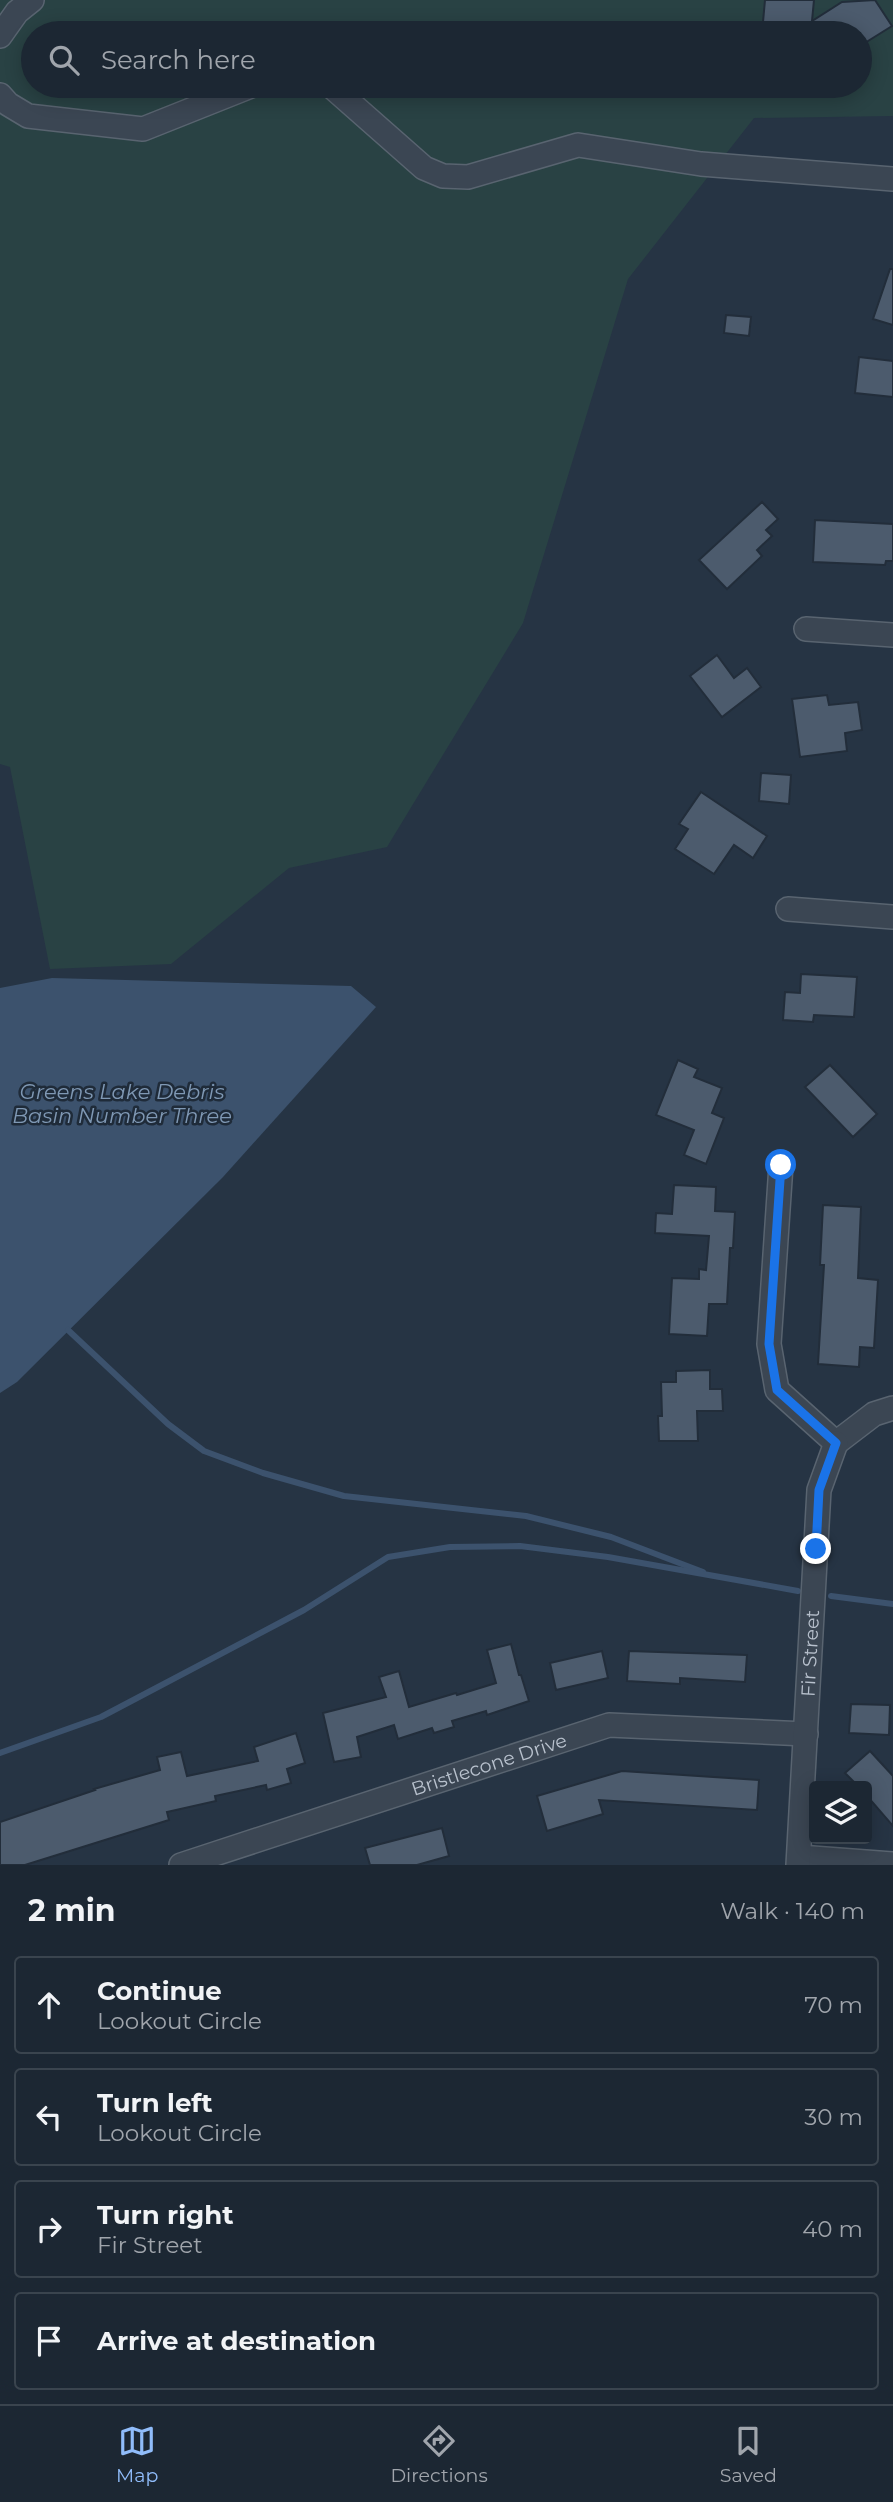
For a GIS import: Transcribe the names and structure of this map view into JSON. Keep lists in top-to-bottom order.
{
  "streets": {
    "street": ["Fir Street", "Bristlecone Drive"]
  },
  "crossings": [
    ["Fir Street", "Bristlecone Drive"]
  ],
  "water": ["Greens Lake Debris Basin Number Three"],
  "page": {
    "search": "Search here",
    "heading": ["2 min", "Walk · 140 m"],
    "list": [
      ["Continue", "Lookout Circle", "70 m"],
      ["Turn left", "Lookout Circle", "30 m"],
      ["Turn right", "Fir Street", "40 m"],
      "Arrive at destination"
    ],
    "nav": ["Map", "Directions", "Saved"]
  }
}
